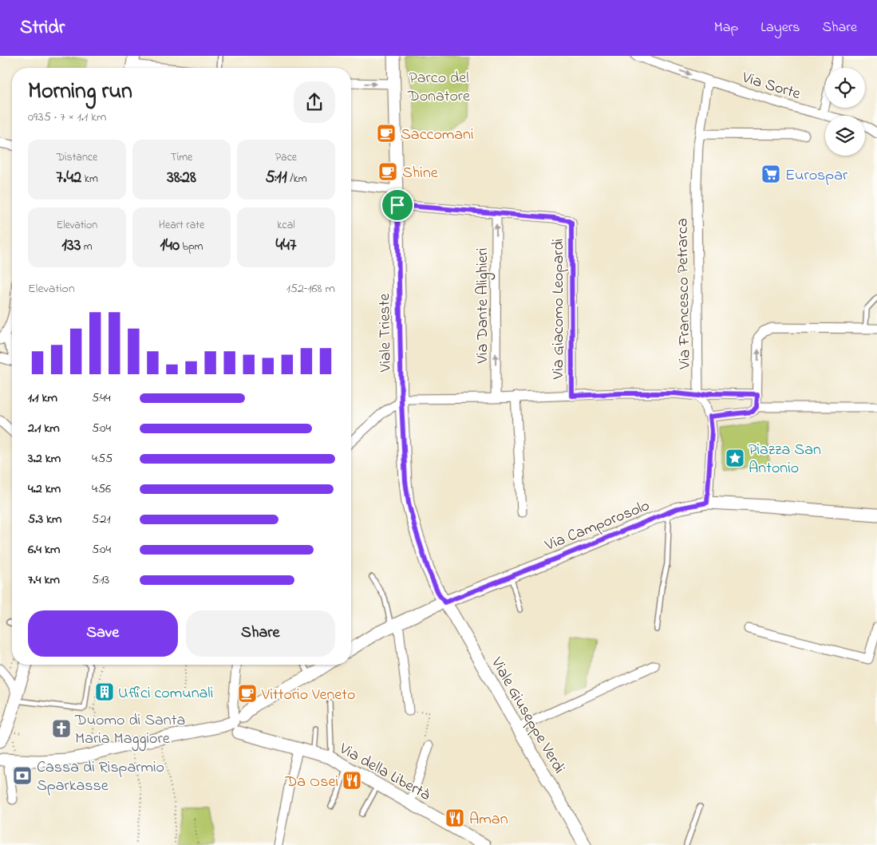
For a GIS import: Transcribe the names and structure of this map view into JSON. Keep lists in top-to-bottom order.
{
  "streets": {
    "street": [
      "Via Sorte",
      "Via Francesco Petrarca",
      "Via Dante Alighieri",
      "Via Giacomo Leopardi",
      "Viale Trieste",
      "Via Camporosolo",
      "Viale Giuseppe Verdi",
      "Via della Libertà"
    ]
  },
  "crossings": [
    ["Via Sorte", "Via Francesco Petrarca"],
    ["Via Francesco Petrarca", "Via Camporosolo"],
    ["Via Dante Alighieri", "Via Giacomo Leopardi"],
    ["Viale Trieste", "Via Camporosolo"],
    ["Viale Trieste", "Viale Giuseppe Verdi"],
    ["Via Camporosolo", "Viale Giuseppe Verdi"]
  ],
  "one_way": ["Via Dante Alighieri"],
  "parks": ["Parco del Donatore"],
  "places": {
    "cafe": ["Saccomani", "Shine", "Vittorio Veneto"],
    "supermarket": ["Eurospar"],
    "place": ["Piazza San Antonio"],
    "building": ["Uffici comunali"],
    "church": ["Duomo di Santa Maria Maggiore"],
    "bank": ["Cassa di Risparmio Sparkasse"],
    "restaurant": ["Da Osei", "Aman"]
  },
  "page": {
    "header": "Stridr",
    "nav": ["Map", "Layers", "Share"],
    "heading": ["Morning run", "09:35 · 7 × 1.1 km"],
    "stats": [
      ["Distance", "7.42 km"],
      ["Time", "38:28"],
      ["Pace", "5:11 /km"],
      ["Elevation", "133 m"],
      ["Heart rate", "140 bpm"],
      ["kcal", "447"]
    ],
    "chart": ["Elevation", "152–168 m"],
    "list": [
      {
        "name": "1.1 km",
        "note": "5:44"
      },
      {
        "name": "2.1 km",
        "note": "5:04"
      },
      {
        "name": "3.2 km",
        "note": "4:55"
      },
      {
        "name": "4.2 km",
        "note": "4:56"
      },
      {
        "name": "5.3 km",
        "note": "5:21"
      },
      {
        "name": "6.4 km",
        "note": "5:04"
      },
      {
        "name": "7.4 km",
        "note": "5:13"
      }
    ],
    "buttons": ["Save", "Share"]
  }
}
